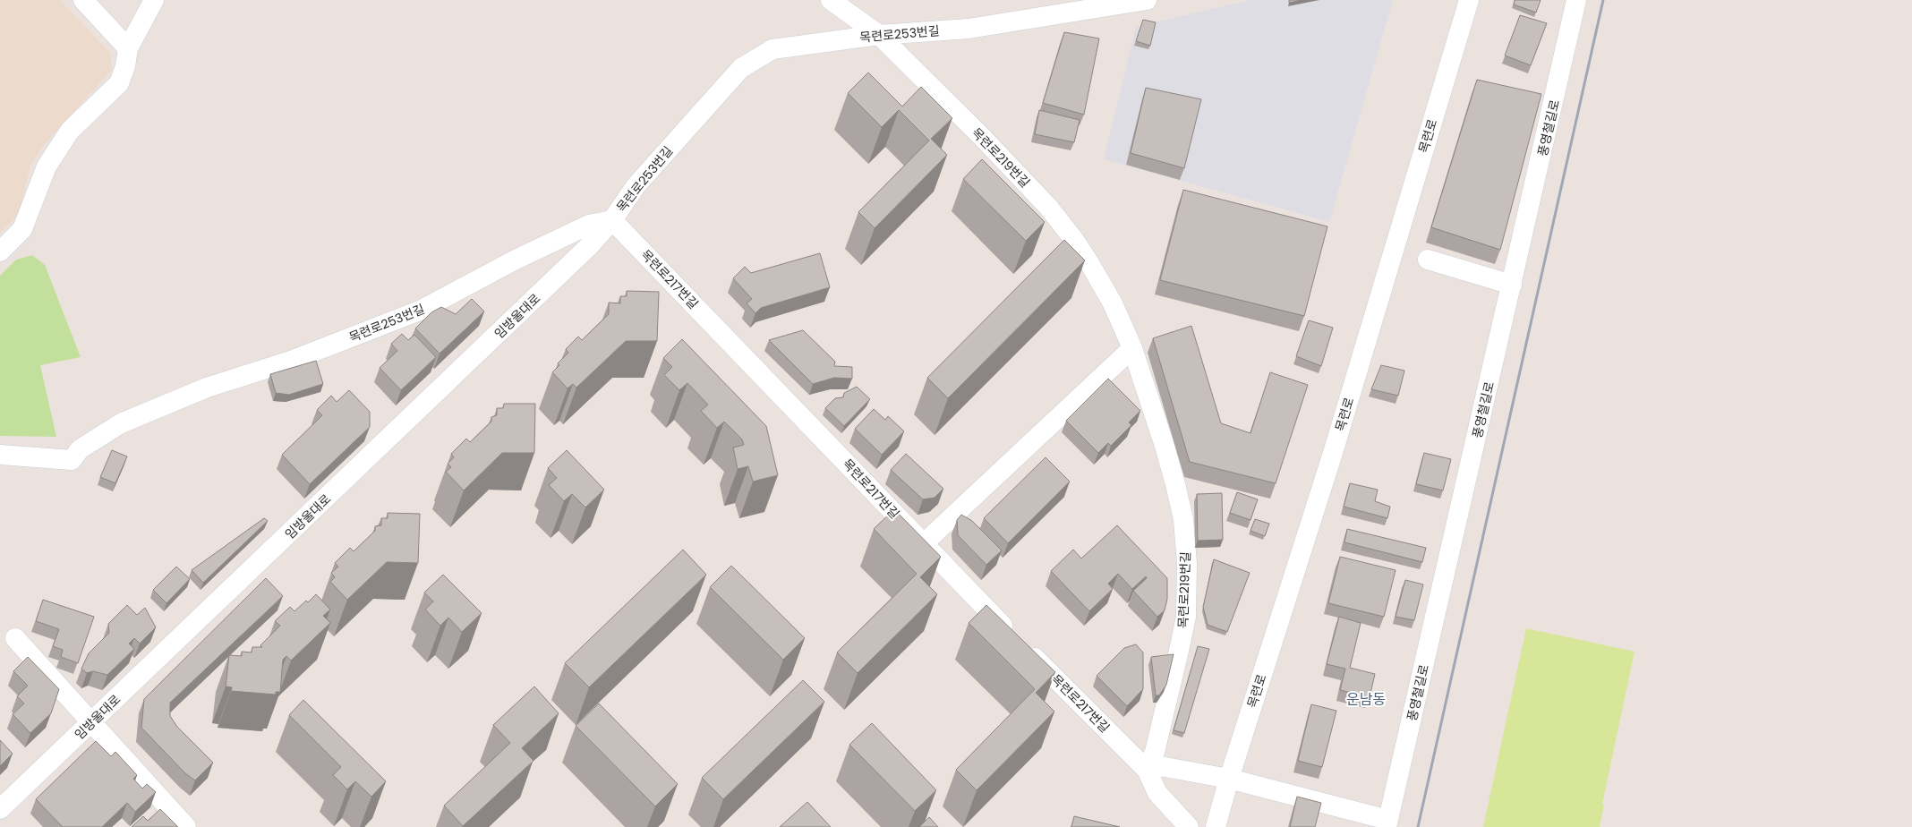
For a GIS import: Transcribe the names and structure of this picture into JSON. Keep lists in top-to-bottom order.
{
  "streets": {
    "street": [
      "목련로253번길",
      "풍영철길로",
      "목련로",
      "목련로219번길",
      "목련로217번길",
      "임방울대로"
    ]
  },
  "crossings": [
    ["목련로253번길", "목련로219번길"],
    ["목련로253번길", "목련로217번길"],
    ["목련로253번길", "임방울대로"],
    ["풍영철길로", "목련로"],
    ["목련로219번길", "목련로217번길"],
    ["목련로217번길", "임방울대로"]
  ],
  "districts": ["운남동"]
}
